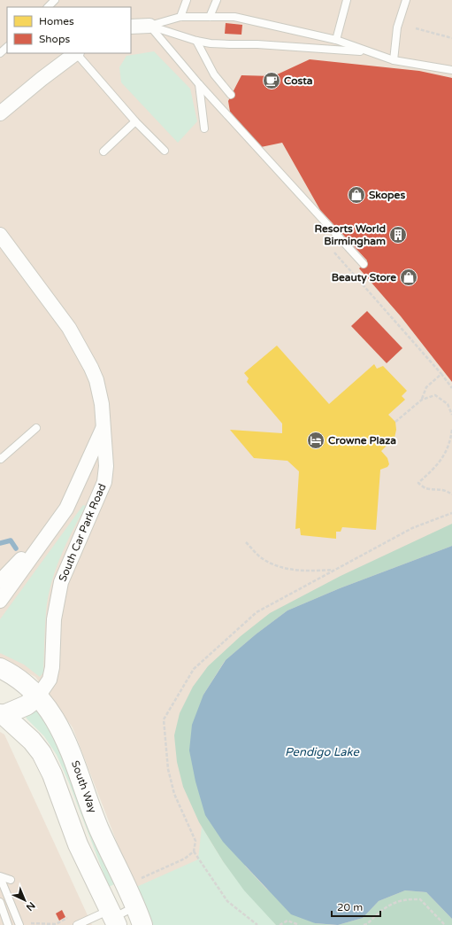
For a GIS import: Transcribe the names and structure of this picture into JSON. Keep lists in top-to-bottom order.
{
  "streets": {
    "street": ["South Car Park Road", "South Way"]
  },
  "crossings": [
    ["South Car Park Road", "South Way"]
  ],
  "water": ["Pendigo Lake"],
  "places": {
    "cafe": ["Costa"],
    "shop": ["Skopes", "Beauty Store"],
    "building": ["Resorts World Birmingham"],
    "hotel": ["Crowne Plaza"]
  },
  "legend": ["Homes", "Shops"],
  "scale_bar": "20 m",
  "north": "bottom right"
}
